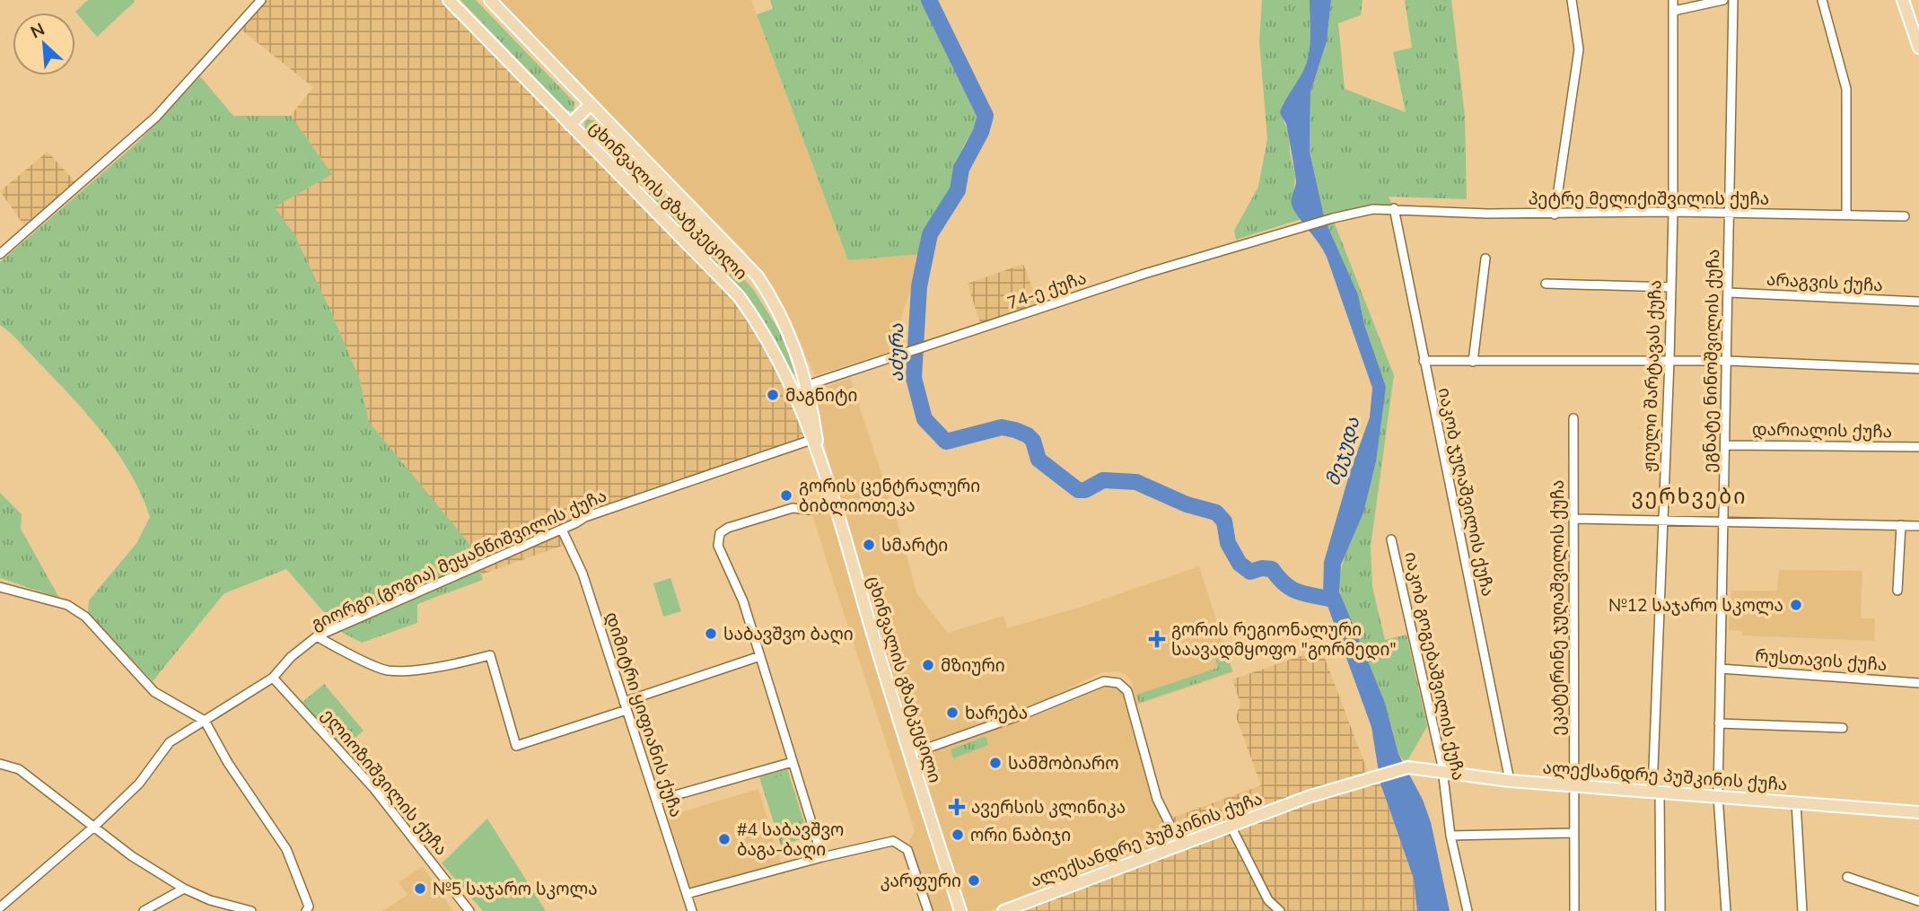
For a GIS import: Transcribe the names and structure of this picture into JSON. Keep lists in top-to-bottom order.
{
  "streets": {
    "main road": ["ცხინვალის გზატკეცილი", "ალექსანდრე პუშკინის ქუჩა"],
    "street": [
      "პეტრე მელიქიშვილის ქუჩა",
      "არაგვის ქუჩა",
      "74-ე ქუჩა",
      "ეგნატე ნინოშვილის ქუჩა",
      "ჟიული შარტავას ქუჩა",
      "დარიალის ქუჩა",
      "იაკობ ჯუღაშვილის ქუჩა",
      "გიორგი (გოგია) მეყანწიშვილის ქუჩა",
      "ეკატერინე ჯუღაშვილის ქუჩა",
      "რუსთავის ქუჩა",
      "იაკობ გოგებაშვილის ქუჩა",
      "დიმიტრი ყიფიანის ქუჩა",
      "ელიოზიშვილის ქუჩა"
    ]
  },
  "crossings": [
    ["პეტრე მელიქიშვილის ქუჩა", "74-ე ქუჩა"],
    ["პეტრე მელიქიშვილის ქუჩა", "ეგნატე ნინოშვილის ქუჩა"],
    ["პეტრე მელიქიშვილის ქუჩა", "ჟიული შარტავას ქუჩა"],
    ["პეტრე მელიქიშვილის ქუჩა", "იაკობ ჯუღაშვილის ქუჩა"],
    ["ცხინვალის გზატკეცილი", "74-ე ქუჩა"],
    ["ცხინვალის გზატკეცილი", "გიორგი (გოგია) მეყანწიშვილის ქუჩა"],
    ["არაგვის ქუჩა", "ეგნატე ნინოშვილის ქუჩა"],
    ["74-ე ქუჩა", "იაკობ ჯუღაშვილის ქუჩა"],
    ["ეგნატე ნინოშვილის ქუჩა", "დარიალის ქუჩა"],
    ["ეგნატე ნინოშვილის ქუჩა", "რუსთავის ქუჩა"],
    ["ეგნატე ნინოშვილის ქუჩა", "ალექსანდრე პუშკინის ქუჩა"],
    ["ჟიული შარტავას ქუჩა", "ალექსანდრე პუშკინის ქუჩა"],
    ["იაკობ ჯუღაშვილის ქუჩა", "ალექსანდრე პუშკინის ქუჩა"],
    ["გიორგი (გოგია) მეყანწიშვილის ქუჩა", "დიმიტრი ყიფიანის ქუჩა"],
    ["გიორგი (გოგია) მეყანწიშვილის ქუჩა", "ელიოზიშვილის ქუჩა"],
    ["ეკატერინე ჯუღაშვილის ქუჩა", "ალექსანდრე პუშკინის ქუჩა"],
    ["იაკობ გოგებაშვილის ქუჩა", "ალექსანდრე პუშკინის ქუჩა"]
  ],
  "districts": ["ვერხვები"],
  "water": ["აძურა", "მეჯუდა"],
  "places": {
    "other": [
      "მაგნიტი",
      "გორის ცენტრალური ბიბლიოთეკა",
      "სმარტი",
      "№12 საჯარო სკოლა",
      "საბავშვო ბაღი",
      "მზიური",
      "ხარება",
      "სამშობიარო",
      "ორი ნაბიჯი",
      "#4 საბავშვო ბაგა-ბაღი",
      "კარფური",
      "№5 საჯარო სკოლა"
    ],
    "health": ["გორის რეგიონალური საავადმყოფო \"გორმედი\"", "ავერსის კლინიკა"]
  },
  "north": "top left"
}
